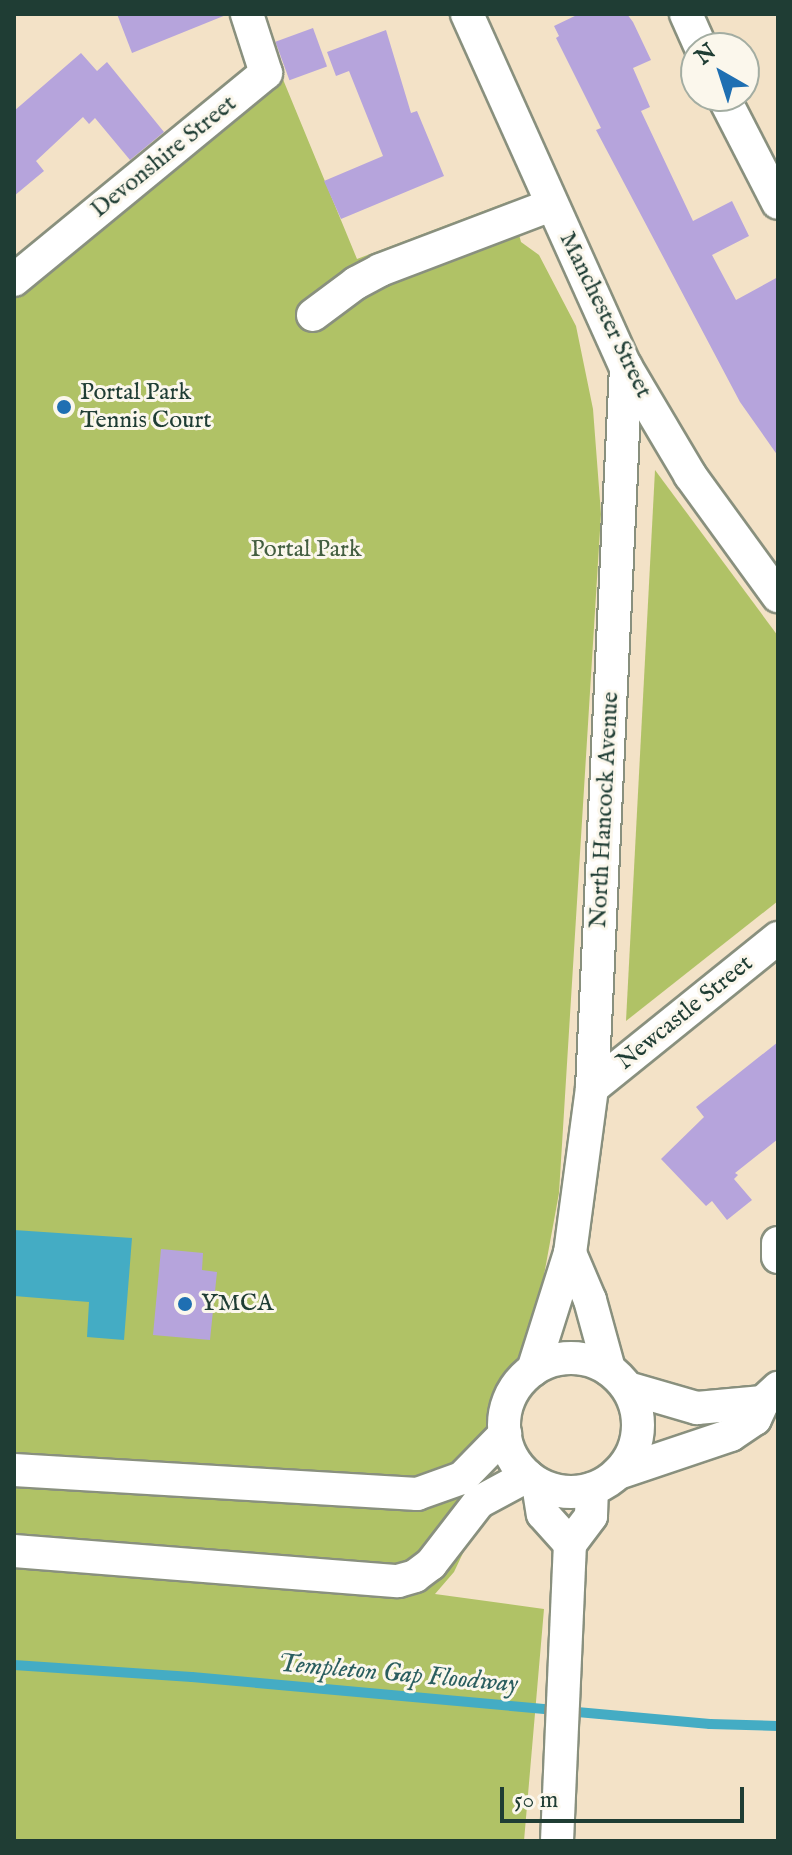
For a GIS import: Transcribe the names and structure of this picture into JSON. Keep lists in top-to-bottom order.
{
  "streets": {
    "street": [
      "Devonshire Street",
      "Manchester Street",
      "North Hancock Avenue",
      "Newcastle Street"
    ]
  },
  "crossings": [
    ["Manchester Street", "North Hancock Avenue"],
    ["North Hancock Avenue", "Newcastle Street"]
  ],
  "water": ["Templeton Gap Floodway"],
  "parks": ["Portal Park"],
  "places": ["Portal Park Tennis Court", "YMCA"],
  "scale_bar": "50 m",
  "north": "top left"
}
